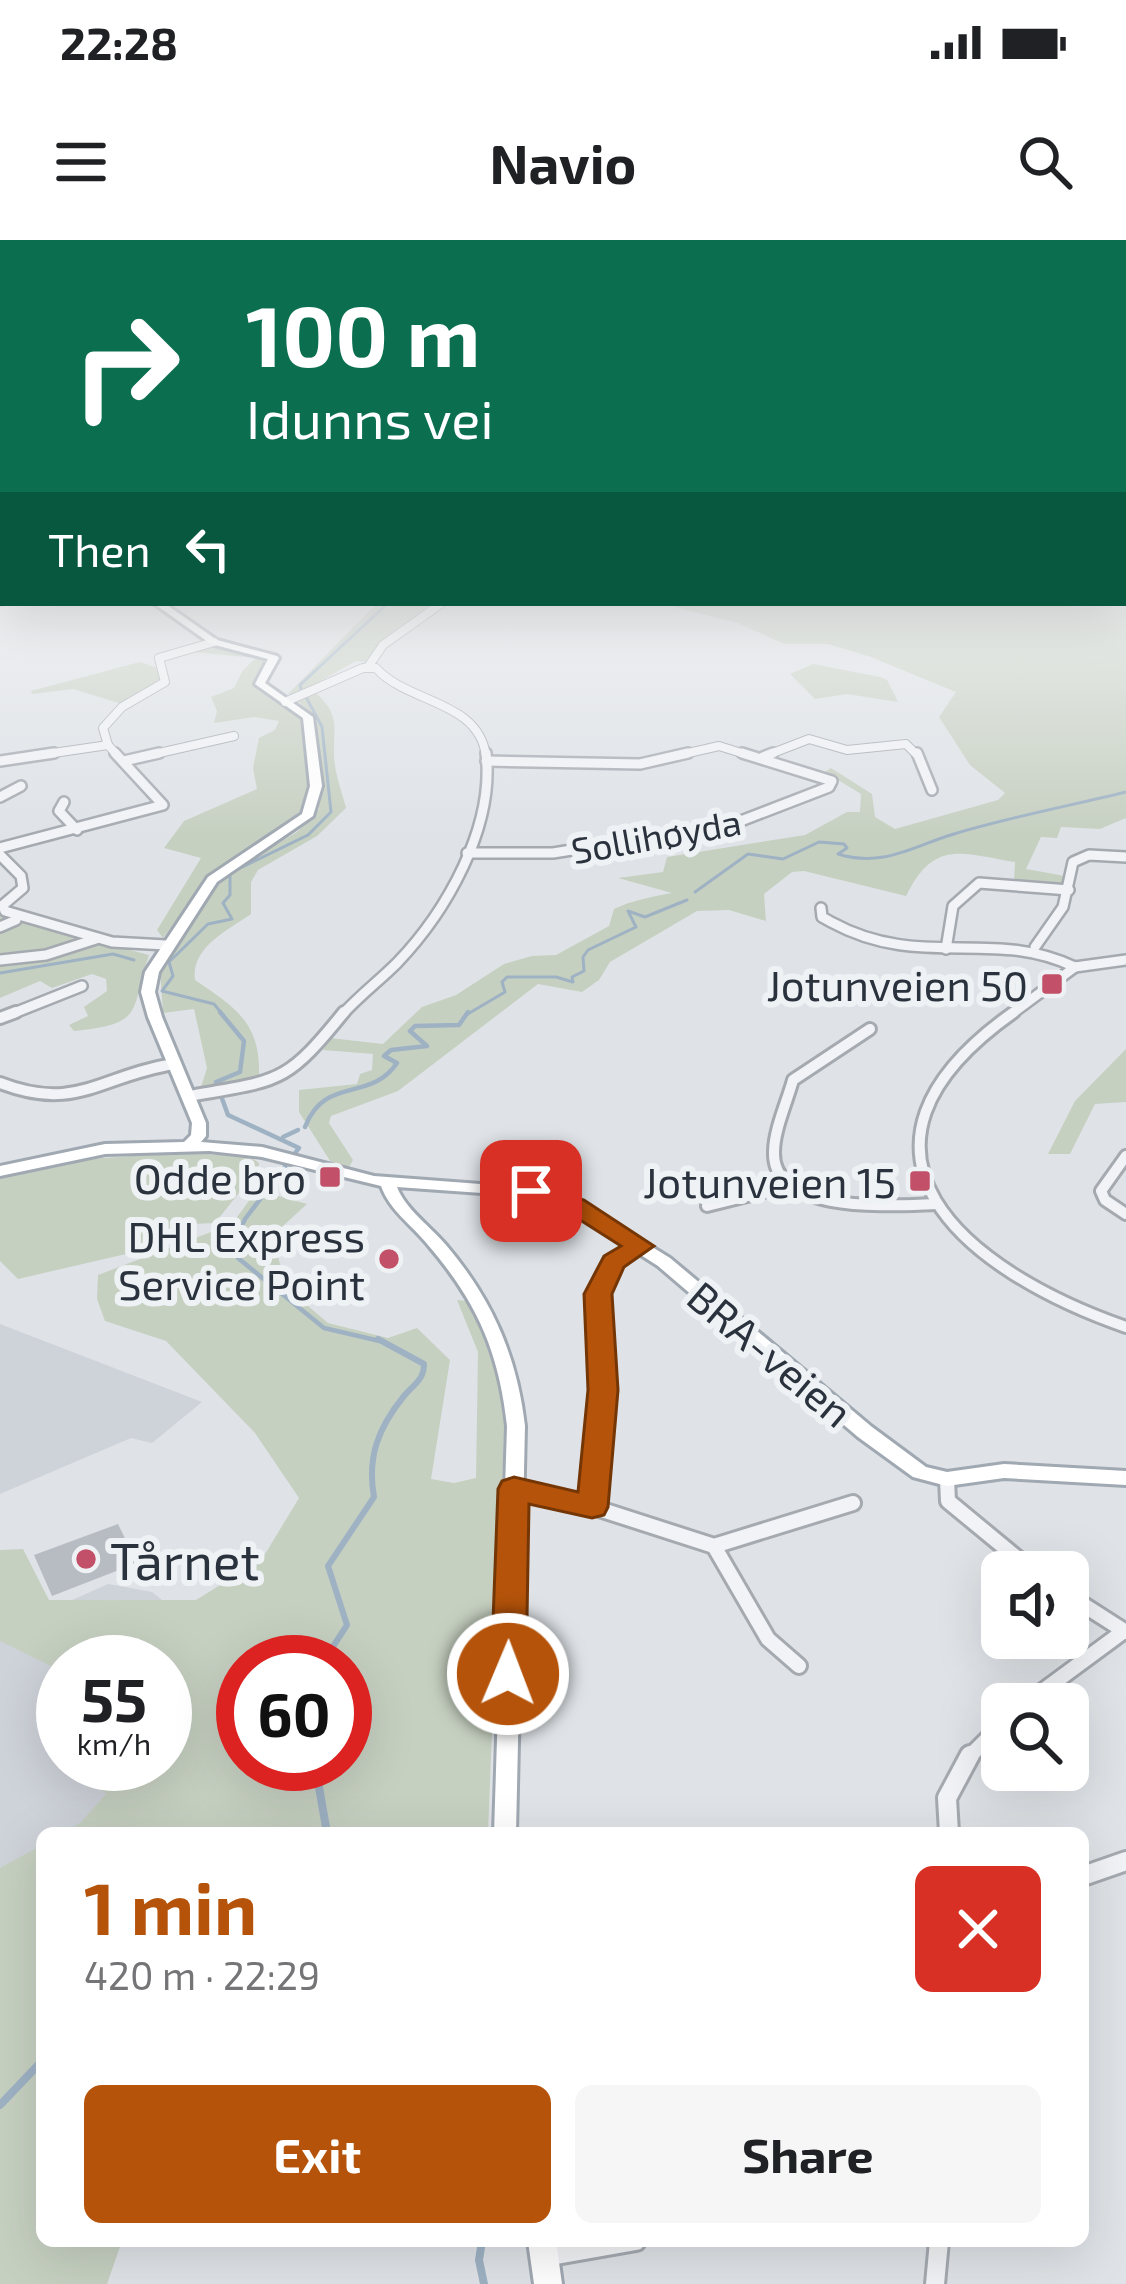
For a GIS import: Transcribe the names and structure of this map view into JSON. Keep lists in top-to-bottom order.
{
  "streets": {
    "main road": ["BRA-veien"],
    "street": ["Sollihøyda"]
  },
  "places": {
    "transit": ["Jotunveien 50", "Odde bro", "Jotunveien 15"],
    "other": ["DHL Express Service Point", "Tårnet"]
  },
  "page": {
    "status": "22:28",
    "header": "Navio",
    "turn": ["100 m", "Idunns vei"],
    "then": "Then",
    "speed": "55 km/h",
    "limit": "60",
    "heading": ["1 min", "420 m · 22:29"],
    "buttons": ["Exit", "Share"]
  }
}
